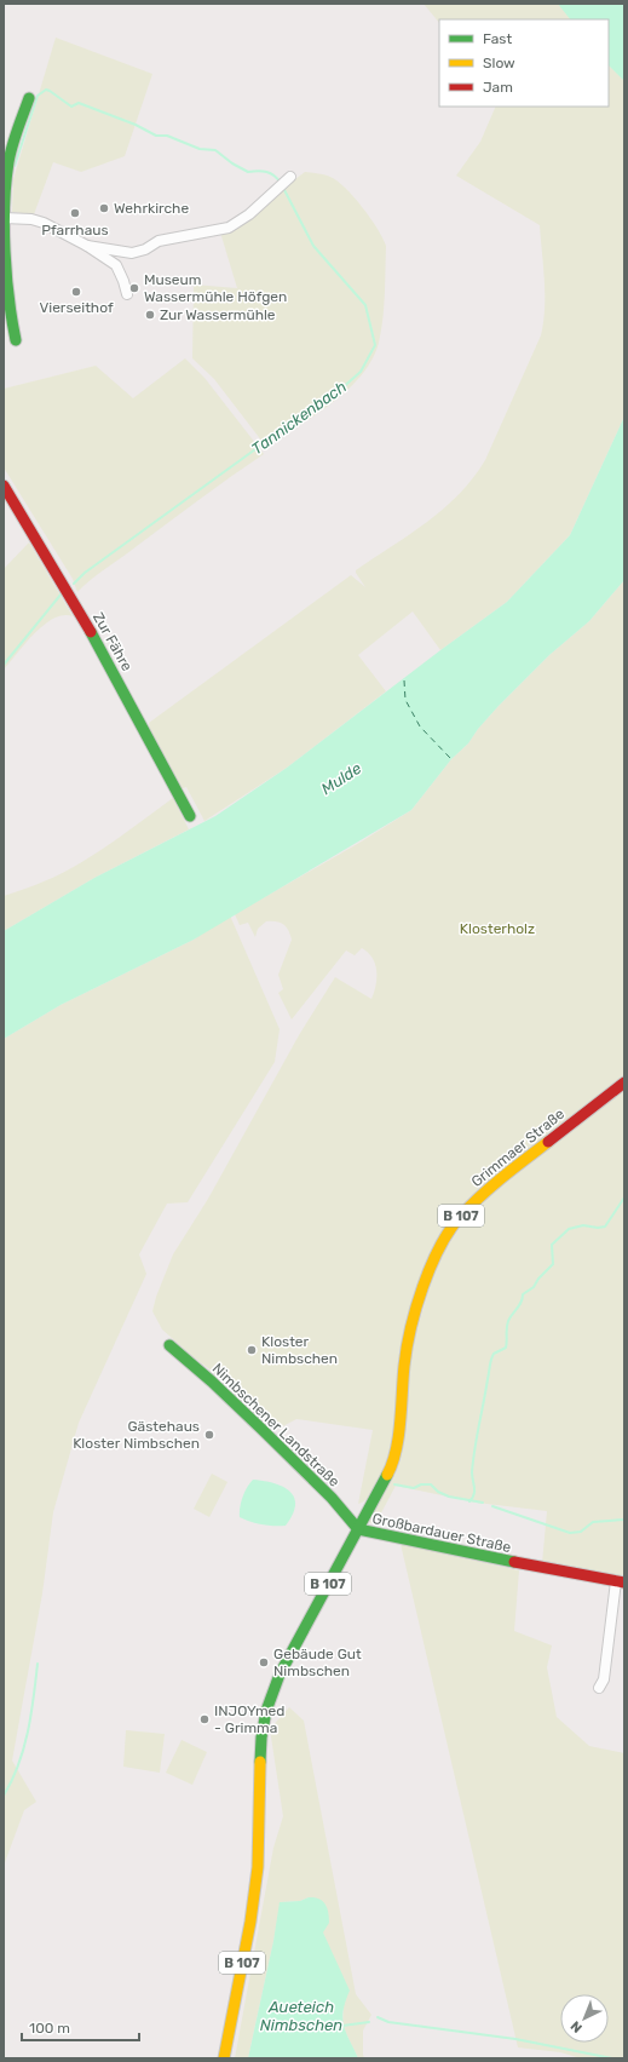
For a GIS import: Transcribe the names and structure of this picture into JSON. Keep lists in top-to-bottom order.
{
  "streets": {
    "street": [
      "Zur Fähre",
      "Grimmaer Straße",
      "B 107",
      "Nimbschener Landstraße",
      "Großbardauer Straße"
    ]
  },
  "crossings": [
    ["Grimmaer Straße", "B 107"],
    ["Grimmaer Straße", "Nimbschener Landstraße"],
    ["Grimmaer Straße", "Großbardauer Straße"],
    ["B 107", "Nimbschener Landstraße"],
    ["B 107", "Großbardauer Straße"],
    ["Nimbschener Landstraße", "Großbardauer Straße"]
  ],
  "water": ["Tannickenbach", "Mulde", "Aueteich Nimbschen"],
  "parks": ["Klosterholz"],
  "places": [
    "Wehrkirche",
    "Pfarrhaus",
    "Museum Wassermühle Höfgen",
    "Vierseithof",
    "Zur Wassermühle",
    "Kloster Nimbschen",
    "Gästehaus Kloster Nimbschen",
    "Gebäude Gut Nimbschen",
    "INJOYmed - Grimma"
  ],
  "legend": ["Fast", "Slow", "Jam"],
  "scale_bar": "100 m",
  "north": "bottom left"
}
